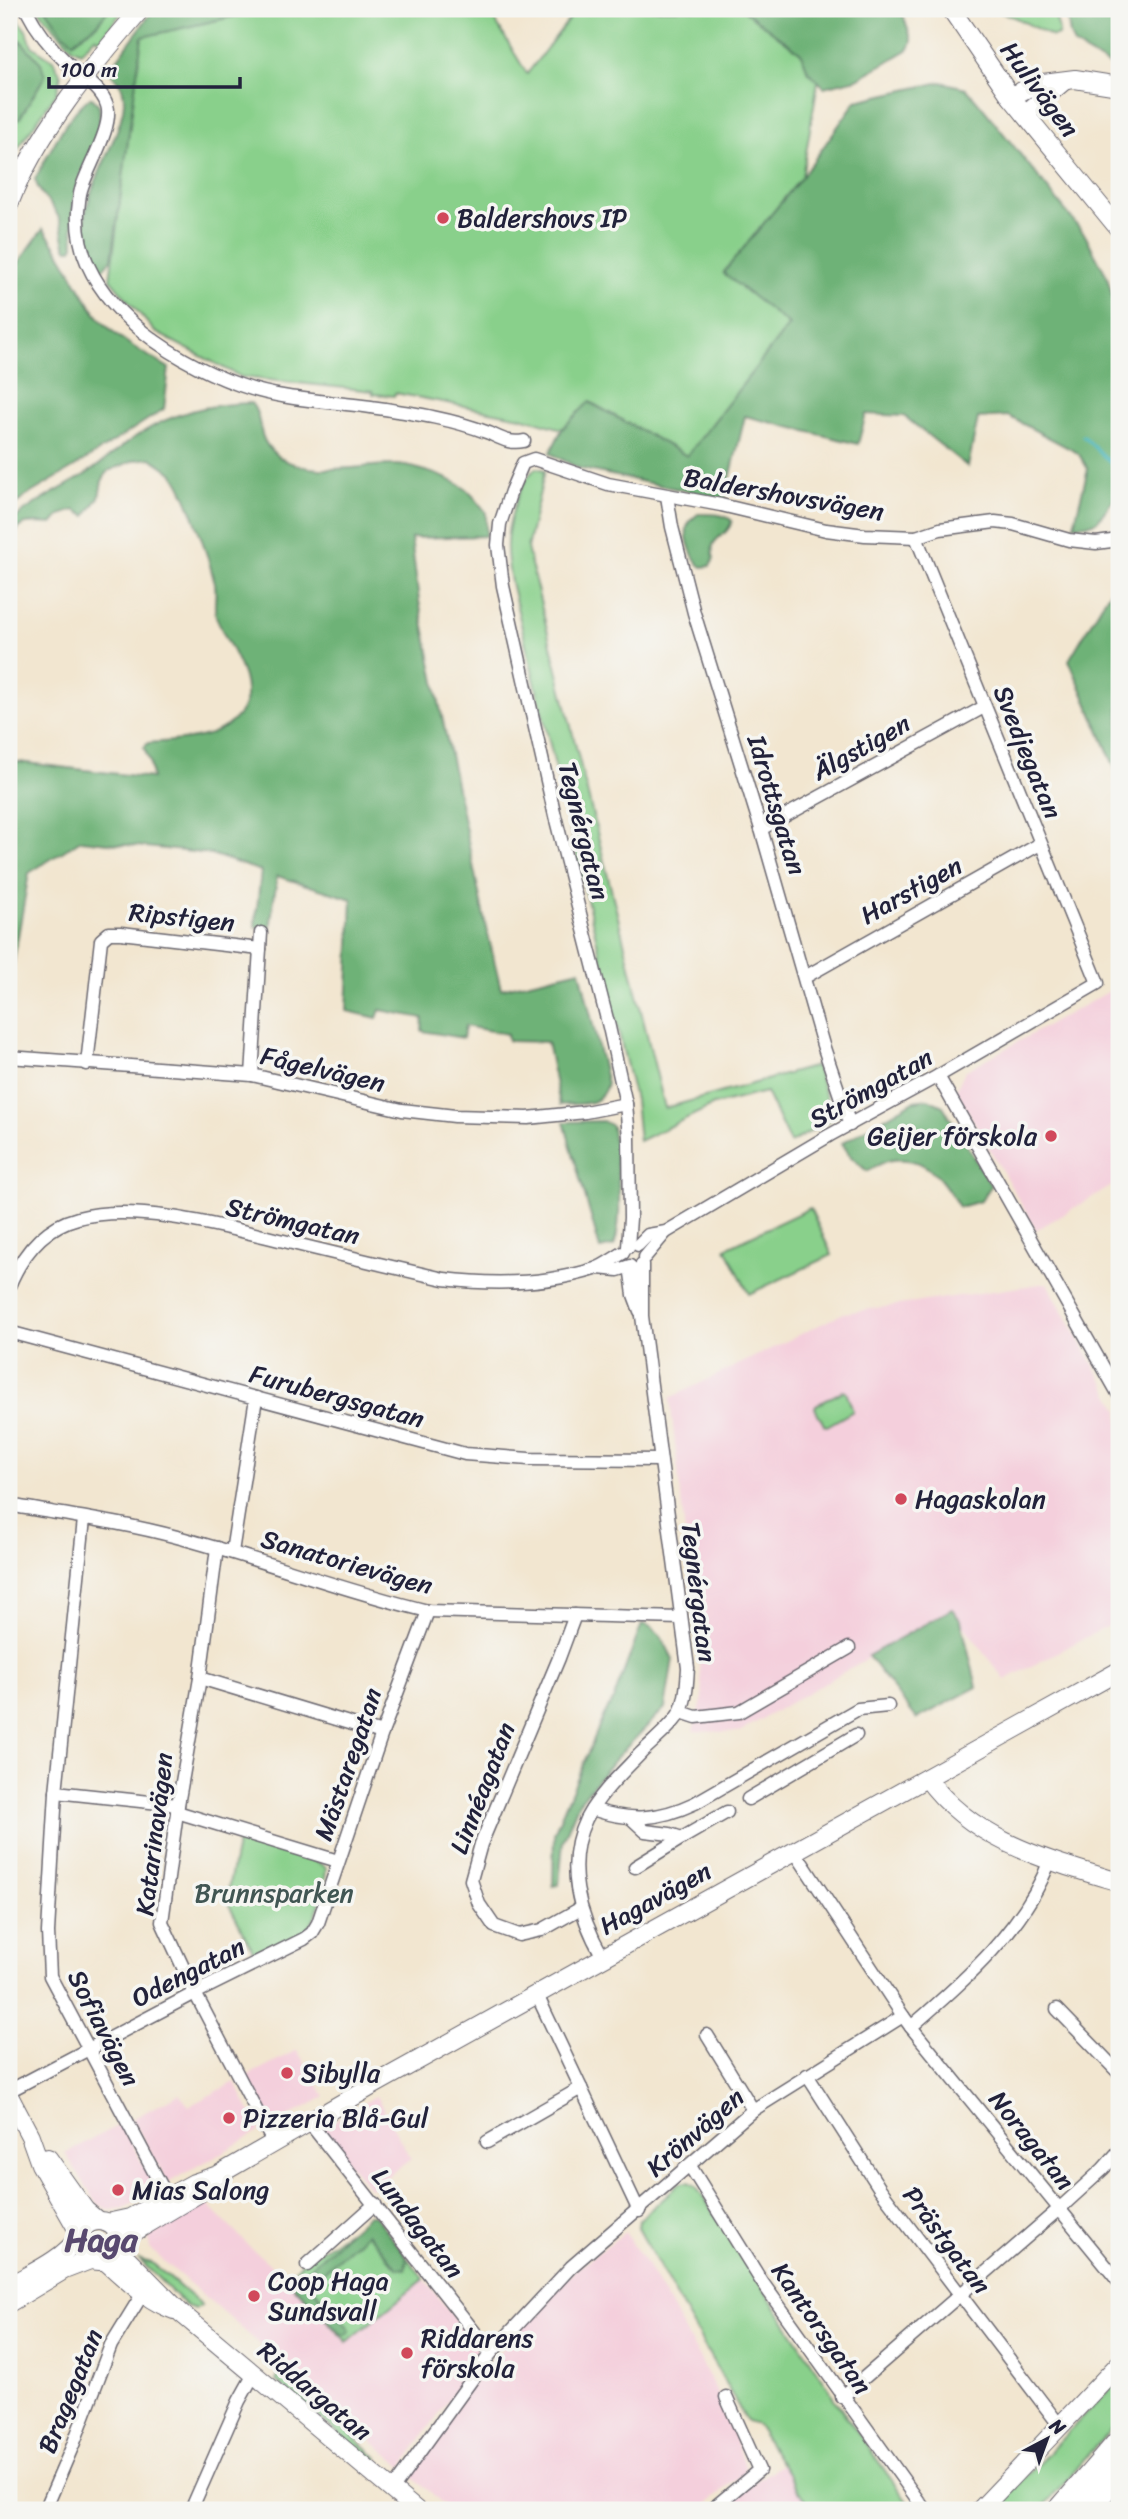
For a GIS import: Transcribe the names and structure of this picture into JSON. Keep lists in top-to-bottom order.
{
  "streets": {
    "street": [
      "Hulivägen",
      "Baldershovsvägen",
      "Älgstigen",
      "Svedjegatan",
      "Idrottsgatan",
      "Tegnérgatan",
      "Harstigen",
      "Ripstigen",
      "Fågelvägen",
      "Strömgatan",
      "Furubergsgatan",
      "Sanatorievägen",
      "Mästaregatan",
      "Linnéagatan",
      "Katarinavägen",
      "Hagavägen",
      "Odengatan",
      "Sofiavägen",
      "Krönvägen",
      "Noragatan",
      "Lundagatan",
      "Prästgatan",
      "Kantorsgatan",
      "Bragegatan",
      "Riddargatan"
    ]
  },
  "crossings": [
    ["Baldershovsvägen", "Svedjegatan"],
    ["Baldershovsvägen", "Idrottsgatan"],
    ["Baldershovsvägen", "Tegnérgatan"],
    ["Älgstigen", "Svedjegatan"],
    ["Älgstigen", "Idrottsgatan"],
    ["Svedjegatan", "Harstigen"],
    ["Svedjegatan", "Strömgatan"],
    ["Idrottsgatan", "Harstigen"],
    ["Idrottsgatan", "Strömgatan"],
    ["Tegnérgatan", "Fågelvägen"],
    ["Tegnérgatan", "Strömgatan"],
    ["Tegnérgatan", "Furubergsgatan"],
    ["Tegnérgatan", "Sanatorievägen"],
    ["Ripstigen", "Fågelvägen"],
    ["Sanatorievägen", "Mästaregatan"],
    ["Sanatorievägen", "Linnéagatan"],
    ["Sanatorievägen", "Katarinavägen"],
    ["Sanatorievägen", "Sofiavägen"],
    ["Mästaregatan", "Odengatan"],
    ["Katarinavägen", "Hagavägen"],
    ["Katarinavägen", "Odengatan"],
    ["Hagavägen", "Sofiavägen"],
    ["Hagavägen", "Noragatan"],
    ["Hagavägen", "Lundagatan"],
    ["Hagavägen", "Riddargatan"],
    ["Odengatan", "Sofiavägen"],
    ["Krönvägen", "Noragatan"],
    ["Krönvägen", "Lundagatan"],
    ["Krönvägen", "Prästgatan"],
    ["Krönvägen", "Kantorsgatan"],
    ["Krönvägen", "Riddargatan"],
    ["Bragegatan", "Riddargatan"]
  ],
  "districts": ["Haga"],
  "parks": ["Brunnsparken"],
  "places": [
    "Baldershovs IP",
    "Geijer förskola",
    "Hagaskolan",
    "Sibylla",
    "Pizzeria Blå-Gul",
    "Mias Salong",
    "Coop Haga Sundsvall",
    "Riddarens förskola"
  ],
  "scale_bar": "100 m",
  "north": "top right"
}
